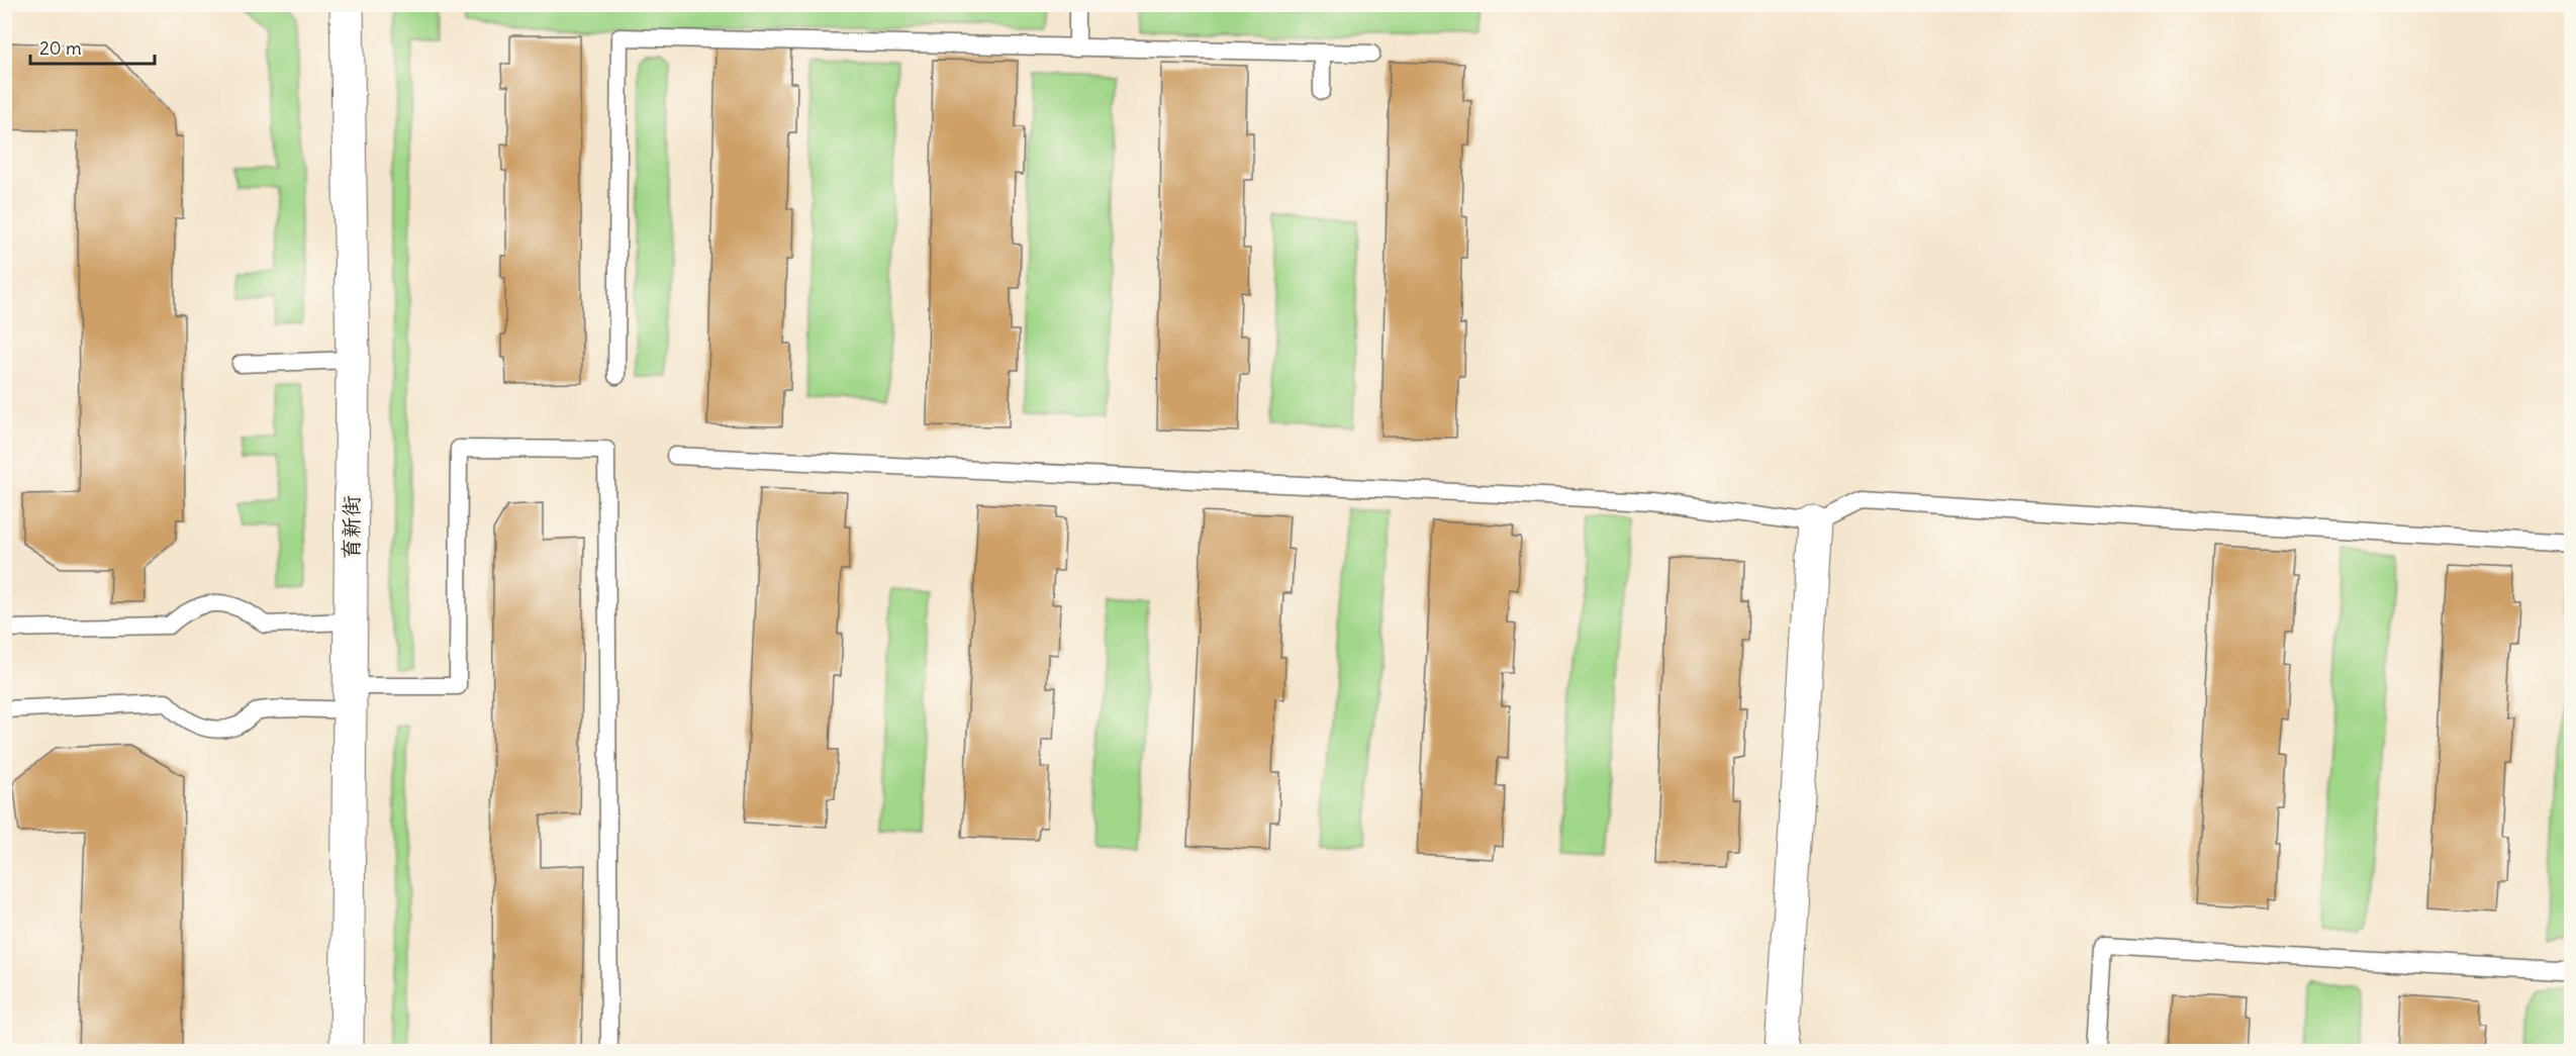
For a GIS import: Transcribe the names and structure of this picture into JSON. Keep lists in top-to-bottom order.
{
  "streets": {
    "street": ["育新街"]
  },
  "scale_bar": "20 m"
}
